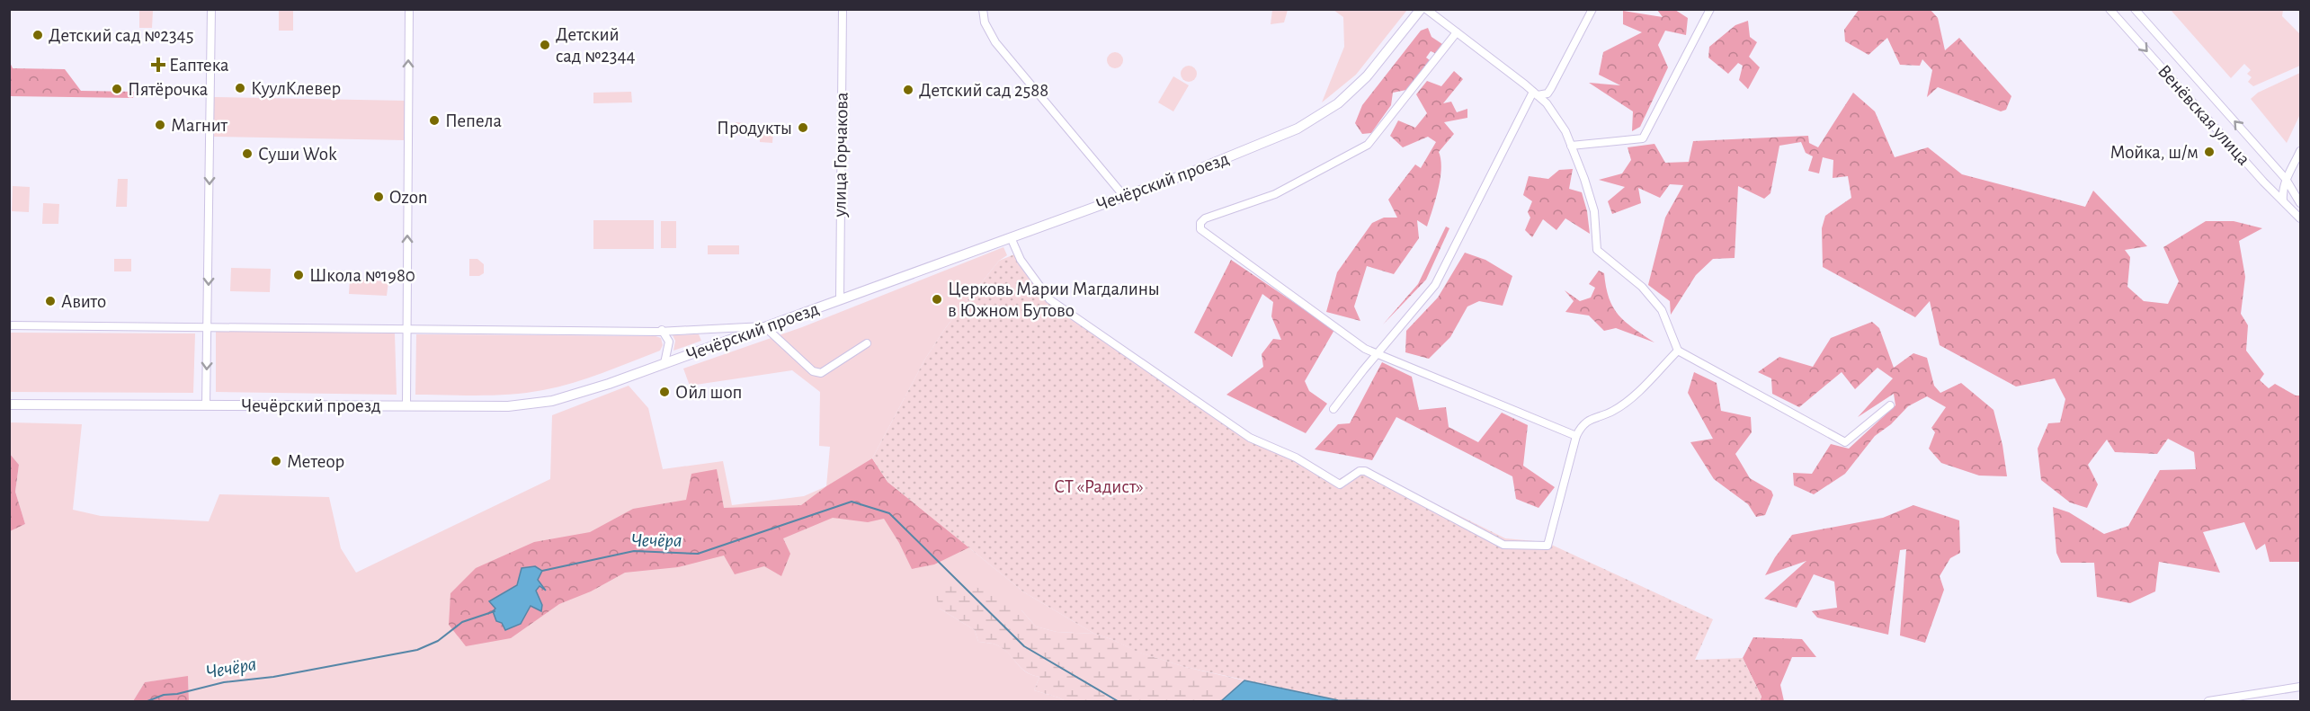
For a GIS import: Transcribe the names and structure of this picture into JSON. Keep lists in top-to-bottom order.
{
  "streets": {
    "main road": ["Чечёрский проезд"],
    "street": ["Венёвская улица", "улица Горчакова"]
  },
  "crossings": [
    ["улица Горчакова", "Чечёрский проезд"]
  ],
  "water": ["Чечёра"],
  "parks": ["СТ «Радист»"],
  "places": {
    "other": [
      "Детский сад №2345",
      "Детский сад №2344",
      "КуулКлевер",
      "Пятёрочка",
      "Детский сад 2588",
      "Пепела",
      "Магнит",
      "Продукты",
      "Мойка, ш/м",
      "Суши Wok",
      "Ozon",
      "Школа №1980",
      "Церковь Марии Магдалины в Южном Бутово",
      "Авито",
      "Ойл шоп",
      "Метеор"
    ],
    "health": ["Еаптека"]
  }
}
